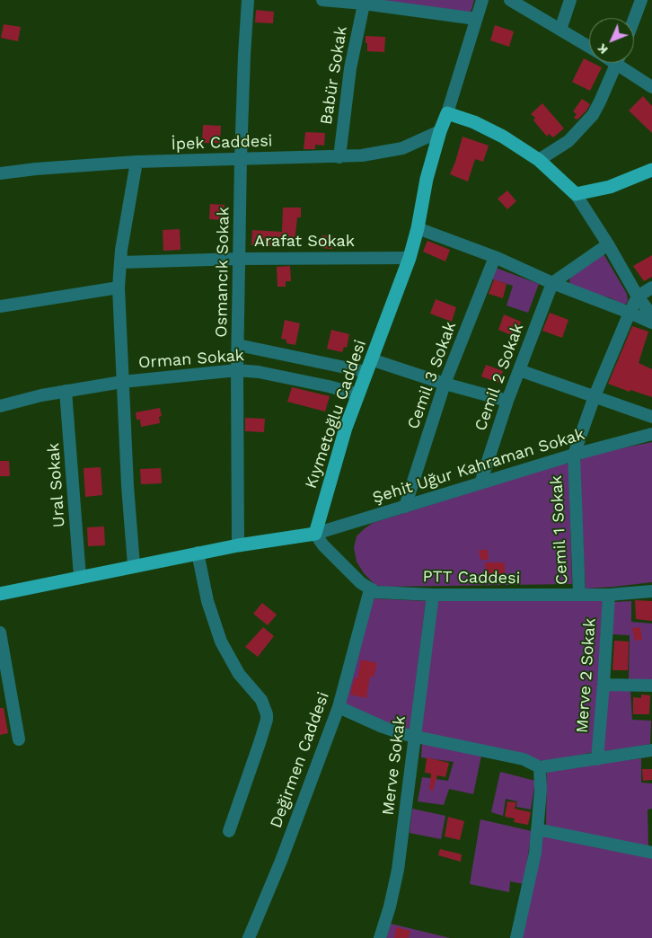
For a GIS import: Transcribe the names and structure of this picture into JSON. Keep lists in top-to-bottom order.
{
  "streets": {
    "main road": ["Kıymetoğlu Caddesi"],
    "street": [
      "Babür Sokak",
      "İpek Caddesi",
      "Arafat Sokak",
      "Osmancık Sokak",
      "Orman Sokak",
      "Cemil 3 Sokak",
      "Cemil 2 Sokak",
      "Şehit Uğur Kahraman Sokak",
      "Ural Sokak",
      "Cemil 1 Sokak",
      "PTT Caddesi",
      "Merve 2 Sokak",
      "Değirmen Caddesi",
      "Merve Sokak"
    ]
  },
  "crossings": [
    ["Babür Sokak", "İpek Caddesi"],
    ["İpek Caddesi", "Osmancık Sokak"],
    ["İpek Caddesi", "Kıymetoğlu Caddesi"],
    ["Arafat Sokak", "Osmancık Sokak"],
    ["Arafat Sokak", "Kıymetoğlu Caddesi"],
    ["Osmancık Sokak", "Orman Sokak"],
    ["Orman Sokak", "Kıymetoğlu Caddesi"],
    ["Orman Sokak", "Ural Sokak"],
    ["Cemil 3 Sokak", "Şehit Uğur Kahraman Sokak"],
    ["Cemil 2 Sokak", "Şehit Uğur Kahraman Sokak"],
    ["Kıymetoğlu Caddesi", "Şehit Uğur Kahraman Sokak"],
    ["Kıymetoğlu Caddesi", "PTT Caddesi"],
    ["Şehit Uğur Kahraman Sokak", "Cemil 1 Sokak"],
    ["Şehit Uğur Kahraman Sokak", "PTT Caddesi"],
    ["Cemil 1 Sokak", "PTT Caddesi"],
    ["PTT Caddesi", "Merve 2 Sokak"],
    ["PTT Caddesi", "Değirmen Caddesi"],
    ["PTT Caddesi", "Merve Sokak"]
  ],
  "north": "bottom left"
}
